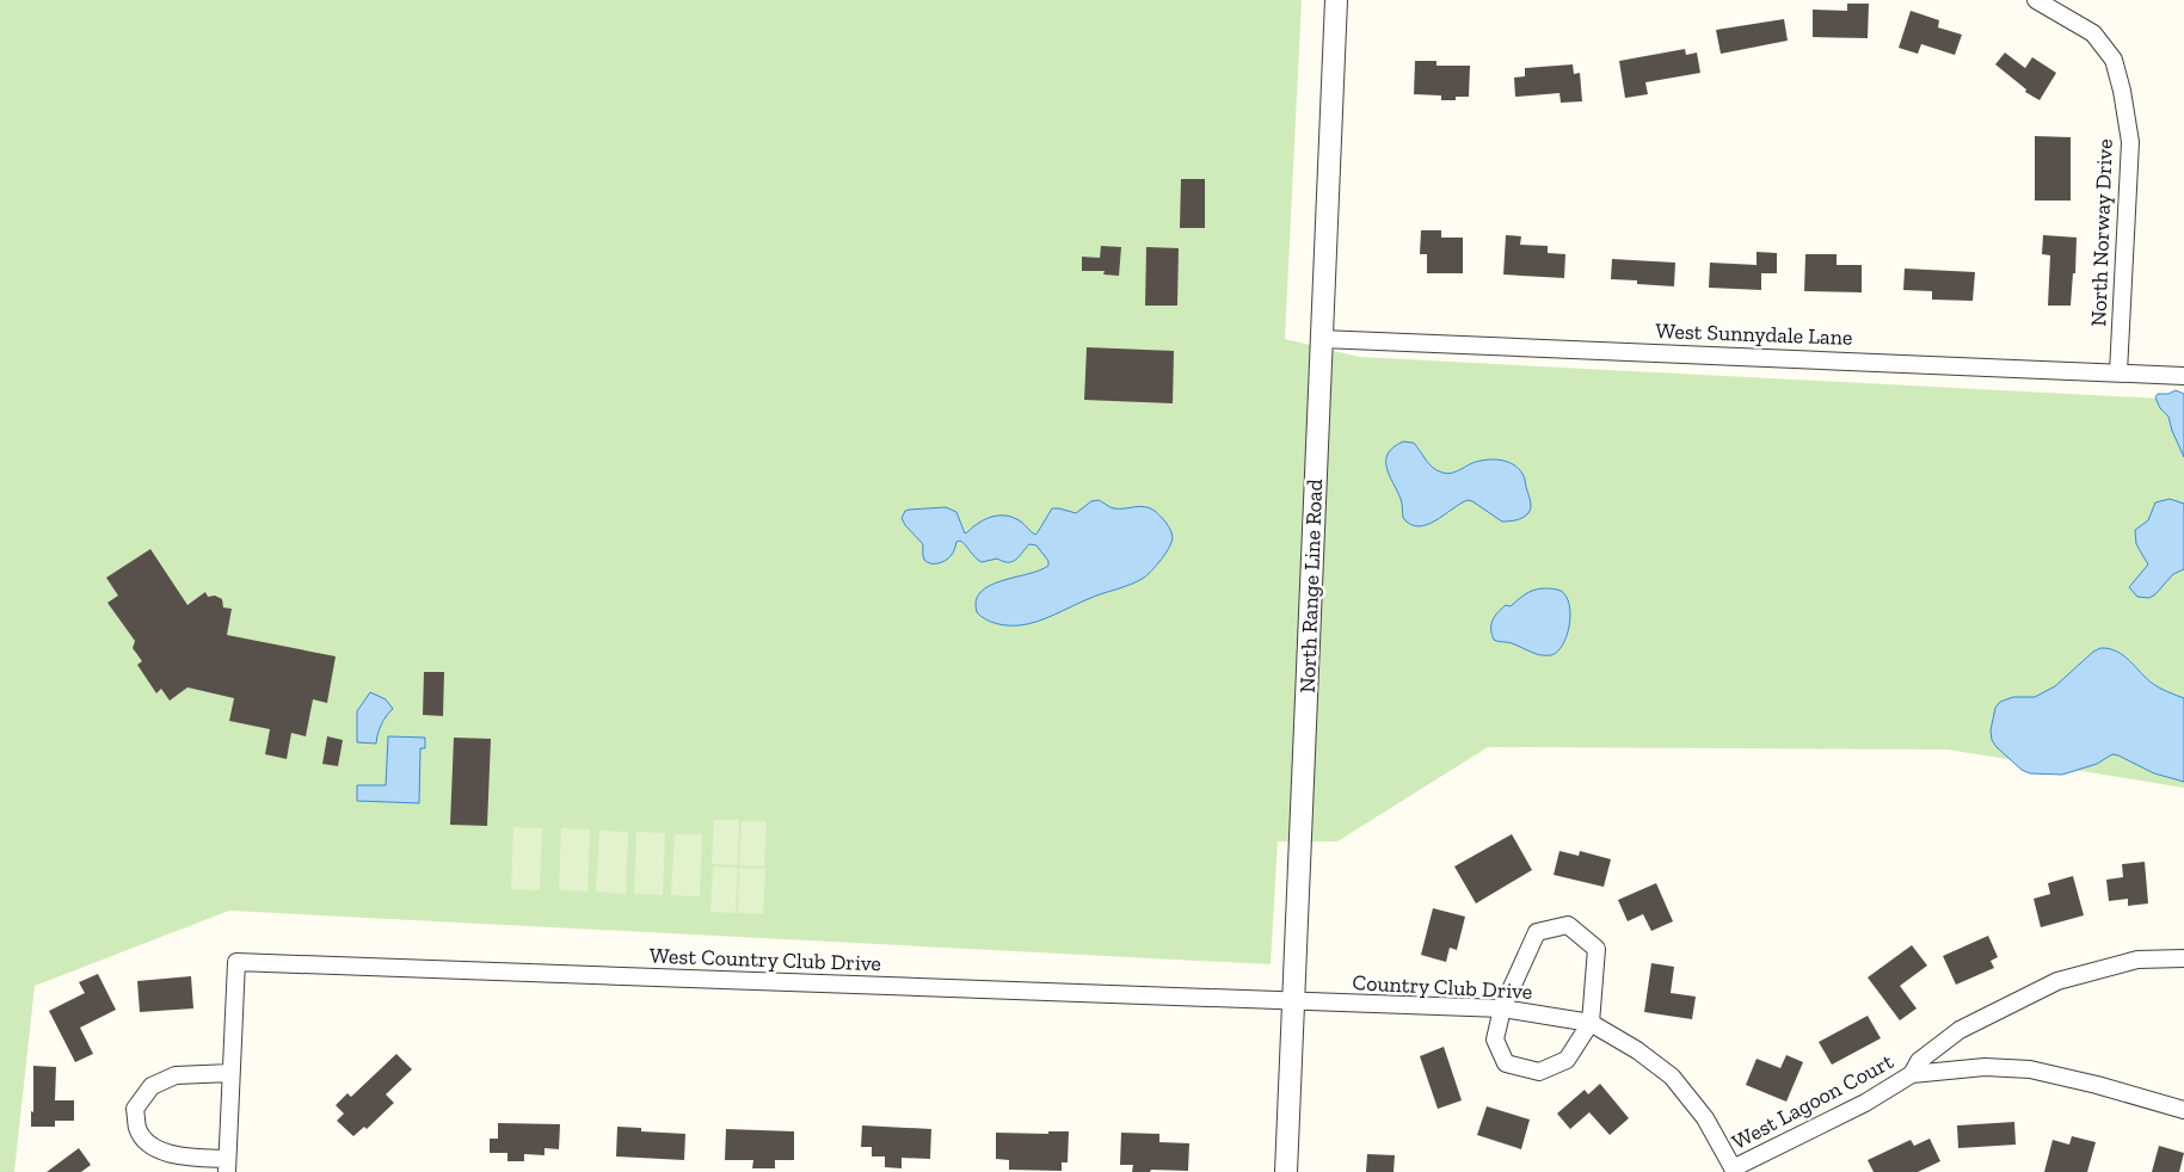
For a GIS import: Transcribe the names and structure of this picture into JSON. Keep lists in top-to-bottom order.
{
  "streets": {
    "street": [
      "North Norway Drive",
      "West Sunnydale Lane",
      "North Range Line Road",
      "West Country Club Drive",
      "Country Club Drive",
      "West Lagoon Court"
    ]
  },
  "crossings": [
    ["North Norway Drive", "West Sunnydale Lane"],
    ["West Sunnydale Lane", "North Range Line Road"],
    ["North Range Line Road", "West Country Club Drive"],
    ["North Range Line Road", "Country Club Drive"],
    ["West Country Club Drive", "Country Club Drive"],
    ["Country Club Drive", "West Lagoon Court"]
  ]
}
